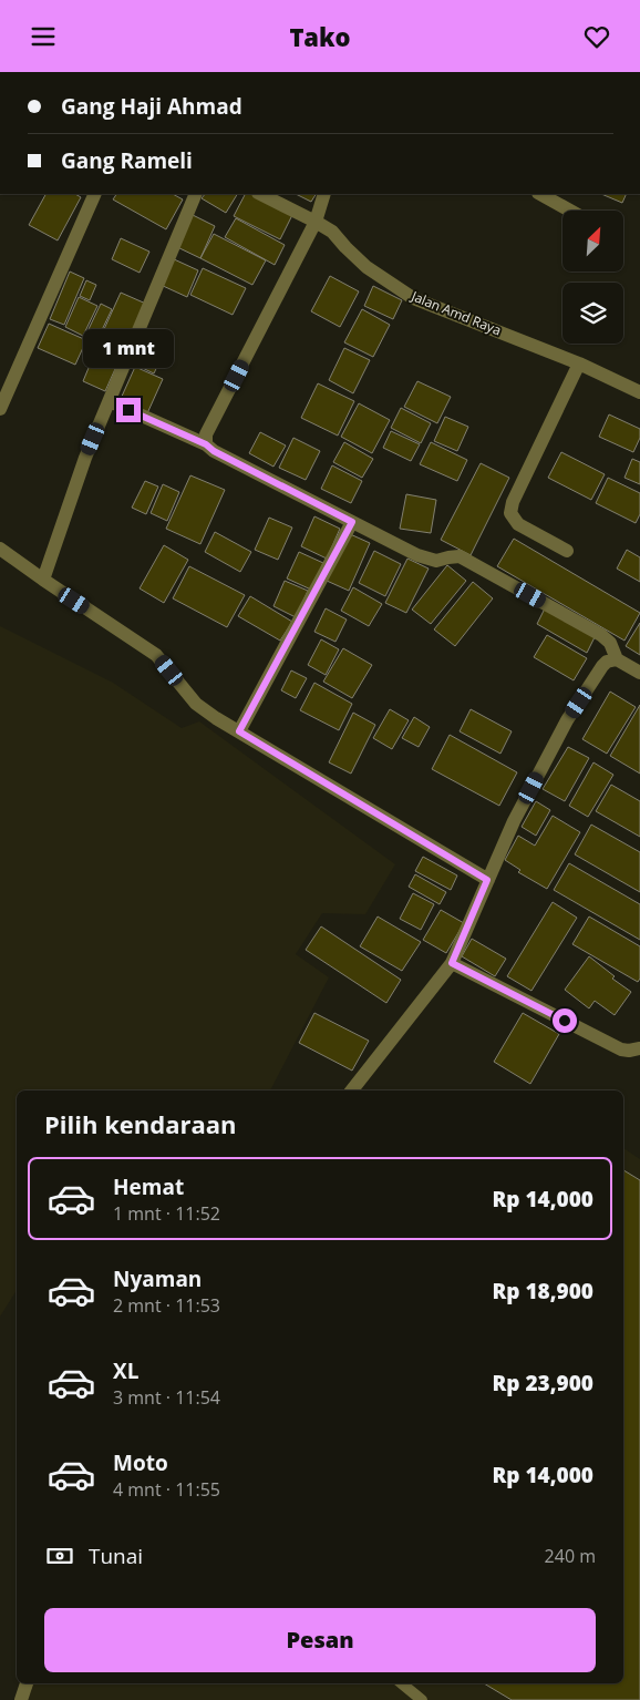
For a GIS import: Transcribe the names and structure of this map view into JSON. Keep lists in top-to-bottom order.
{
  "streets": {
    "street": ["Jalan Amd Raya"]
  },
  "north": "top right",
  "page": {
    "header": "Tako",
    "banner": ["Gang Haji Ahmad", "Gang Rameli"],
    "bubble": "1 mnt",
    "heading": "Pilih kendaraan",
    "list": [
      {
        "name": "Hemat",
        "note": "1 mnt · 11:52",
        "value": "Rp 14,000"
      },
      {
        "name": "Nyaman",
        "note": "2 mnt · 11:53",
        "value": "Rp 18,900"
      },
      {
        "name": "XL",
        "note": "3 mnt · 11:54",
        "value": "Rp 23,900"
      },
      {
        "name": "Moto",
        "note": "4 mnt · 11:55",
        "value": "Rp 14,000"
      }
    ],
    "pay": ["Tunai", "240 m"],
    "buttons": "Pesan"
  }
}
